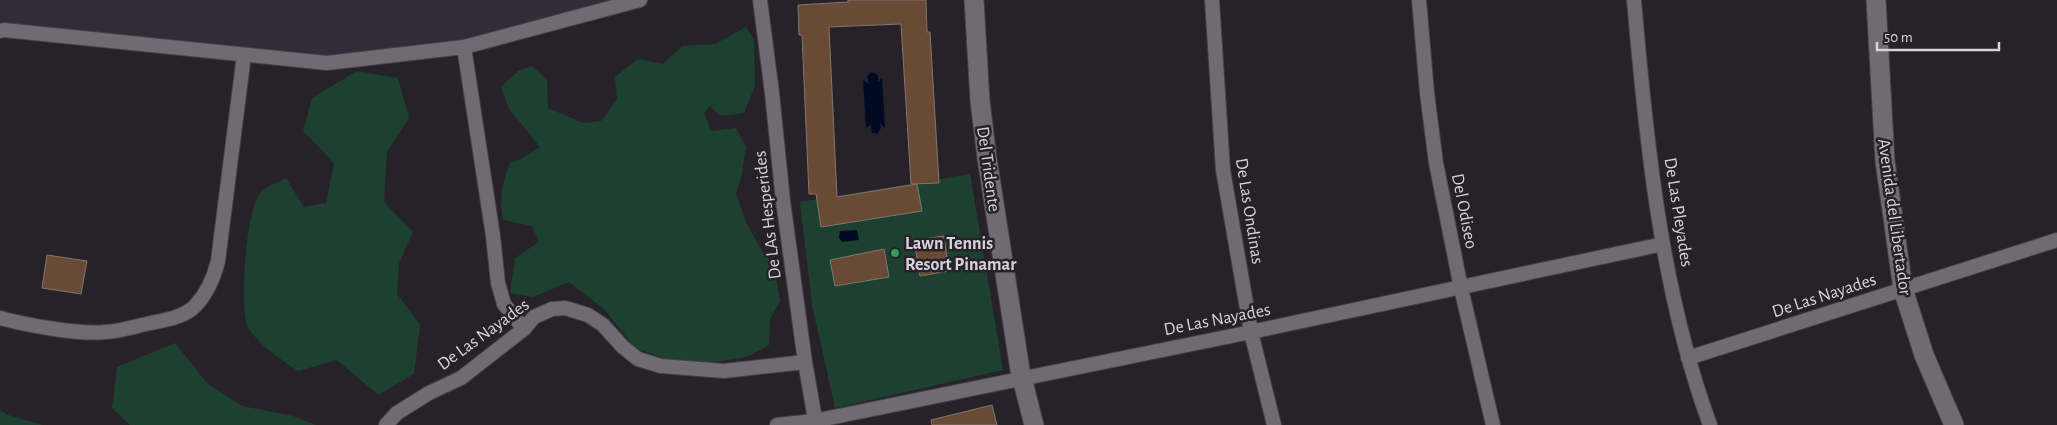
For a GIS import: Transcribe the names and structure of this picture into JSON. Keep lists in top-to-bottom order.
{
  "streets": {
    "main road": ["Del Tridente", "Avenida del Libertador"],
    "street": [
      "De Las Ondinas",
      "Del Odiseo",
      "De Las Pleyades",
      "De LAs Hesperides",
      "De Las Nayades"
    ]
  },
  "crossings": [
    ["Del Tridente", "De Las Nayades"],
    ["De Las Ondinas", "De Las Nayades"],
    ["Del Odiseo", "De Las Nayades"],
    ["De Las Pleyades", "De Las Nayades"],
    ["De LAs Hesperides", "De Las Nayades"],
    ["Avenida del Libertador", "De Las Nayades"]
  ],
  "places": ["Lawn Tennis Resort Pinamar"],
  "scale_bar": "50 m"
}
